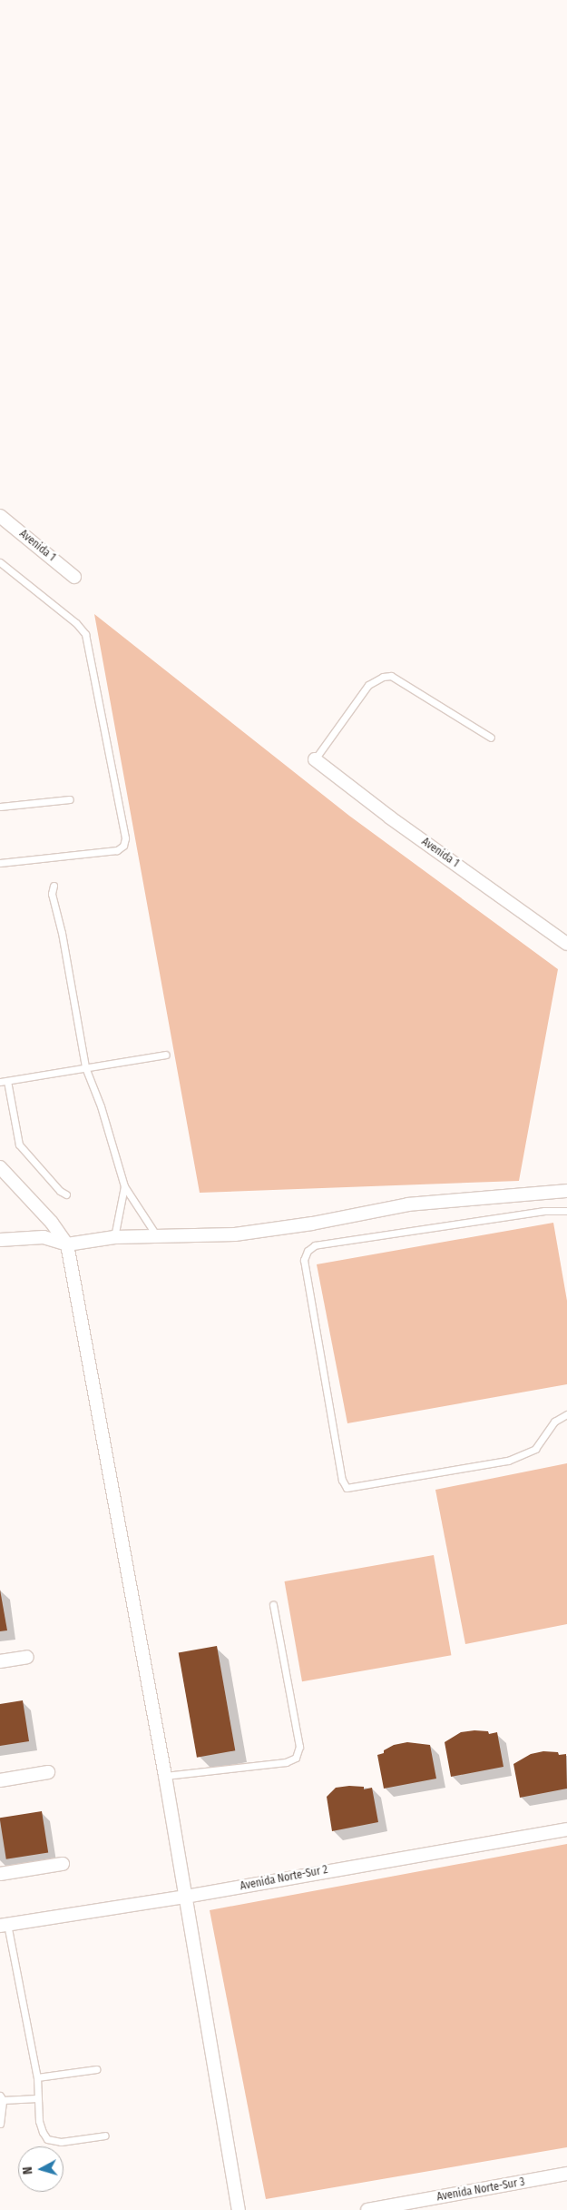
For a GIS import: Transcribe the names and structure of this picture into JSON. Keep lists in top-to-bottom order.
{
  "streets": {
    "street": ["Avenida 1", "Avenida Norte-Sur 2", "Avenida Norte-Sur 3"]
  },
  "north": "left"
}
